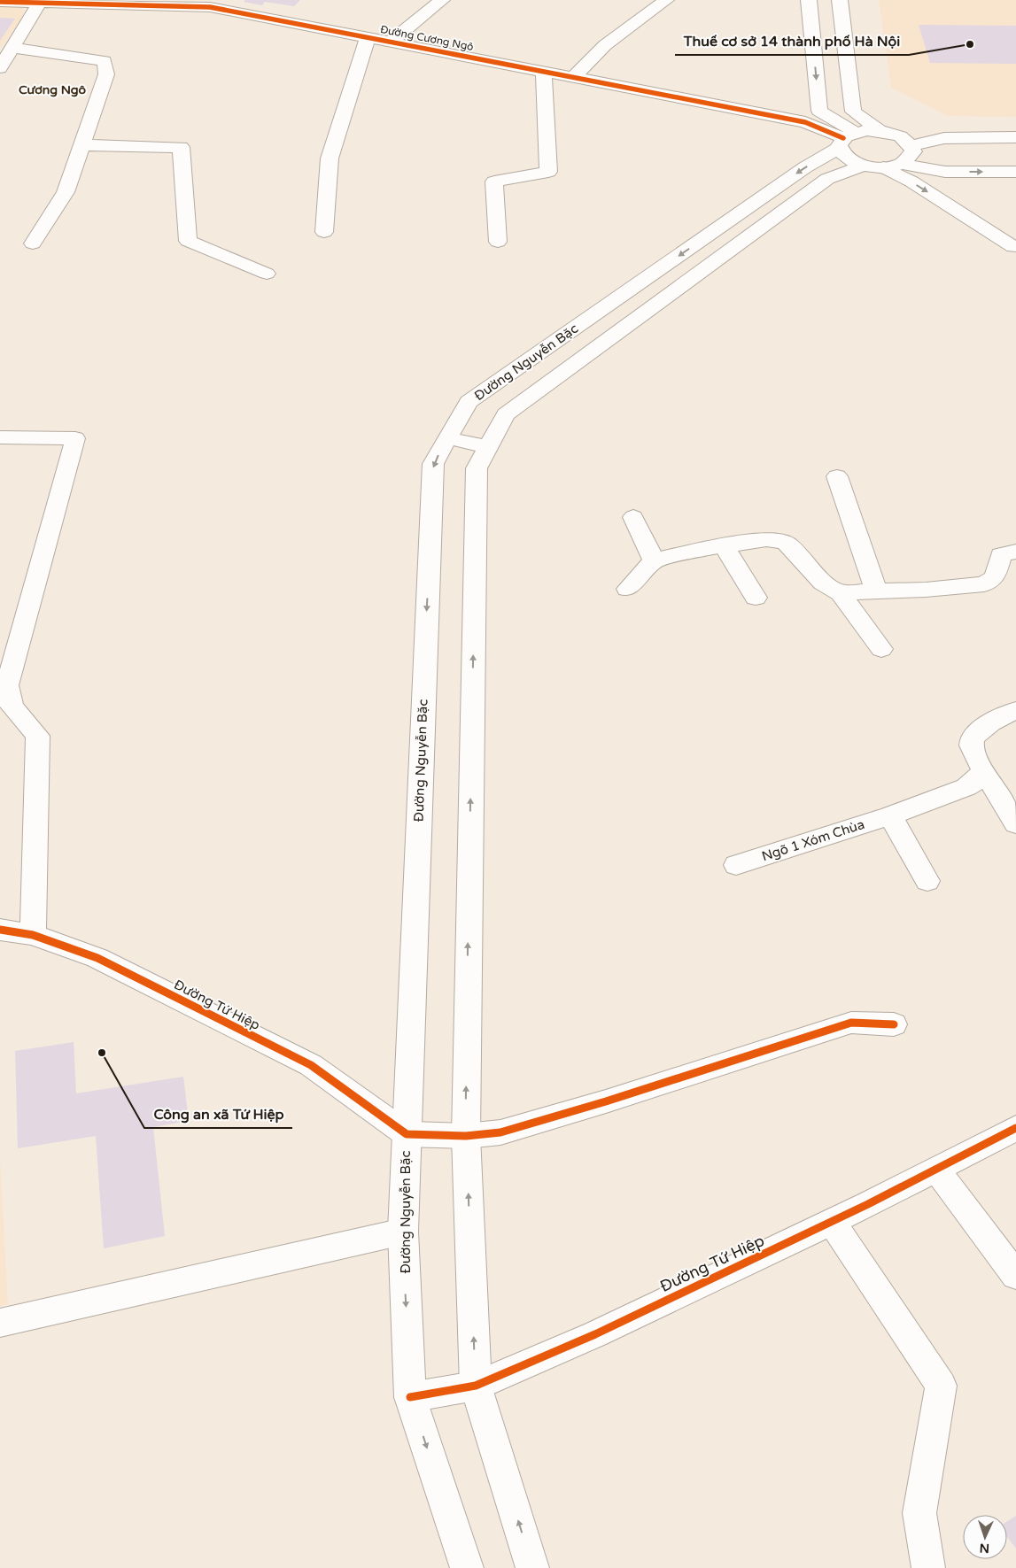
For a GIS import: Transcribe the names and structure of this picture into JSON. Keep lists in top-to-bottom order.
{
  "streets": {
    "street": [
      "Đường Cương Ngô",
      "Đường Nguyễn Bặc",
      "Ngõ 1 Xóm Chùa",
      "Đường Tứ Hiệp"
    ]
  },
  "crossings": [
    ["Đường Cương Ngô", "Đường Nguyễn Bặc"],
    ["Đường Nguyễn Bặc", "Đường Tứ Hiệp"]
  ],
  "districts": ["Cương Ngô"],
  "places": ["Thuế cơ sở 14 thành phố Hà Nội", "Công an xã Tứ Hiệp"],
  "north": "bottom"
}
